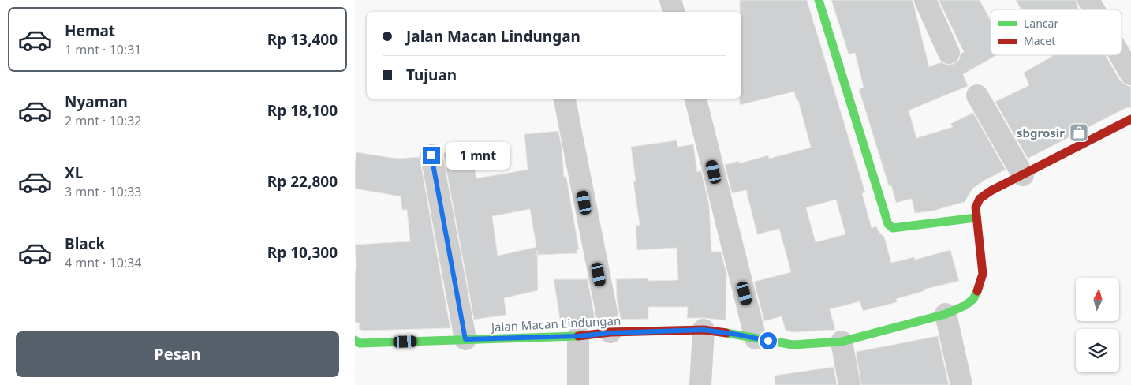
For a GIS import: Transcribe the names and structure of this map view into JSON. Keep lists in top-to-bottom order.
{
  "streets": {
    "street": ["Jalan Macan Lindungan"]
  },
  "places": {
    "shop": ["sbgrosir"]
  },
  "legend": ["Lancar", "Macet"],
  "north": "top",
  "page": {
    "list": [
      {
        "name": "Hemat",
        "note": "1 mnt · 10:31",
        "value": "Rp 13,400"
      },
      {
        "name": "Nyaman",
        "note": "2 mnt · 10:32",
        "value": "Rp 18,100"
      },
      {
        "name": "XL",
        "note": "3 mnt · 10:33",
        "value": "Rp 22,800"
      },
      {
        "name": "Black",
        "note": "4 mnt · 10:34",
        "value": "Rp 10,300"
      }
    ],
    "banner": ["Jalan Macan Lindungan", "Tujuan"],
    "bubble": "1 mnt",
    "buttons": "Pesan"
  }
}
